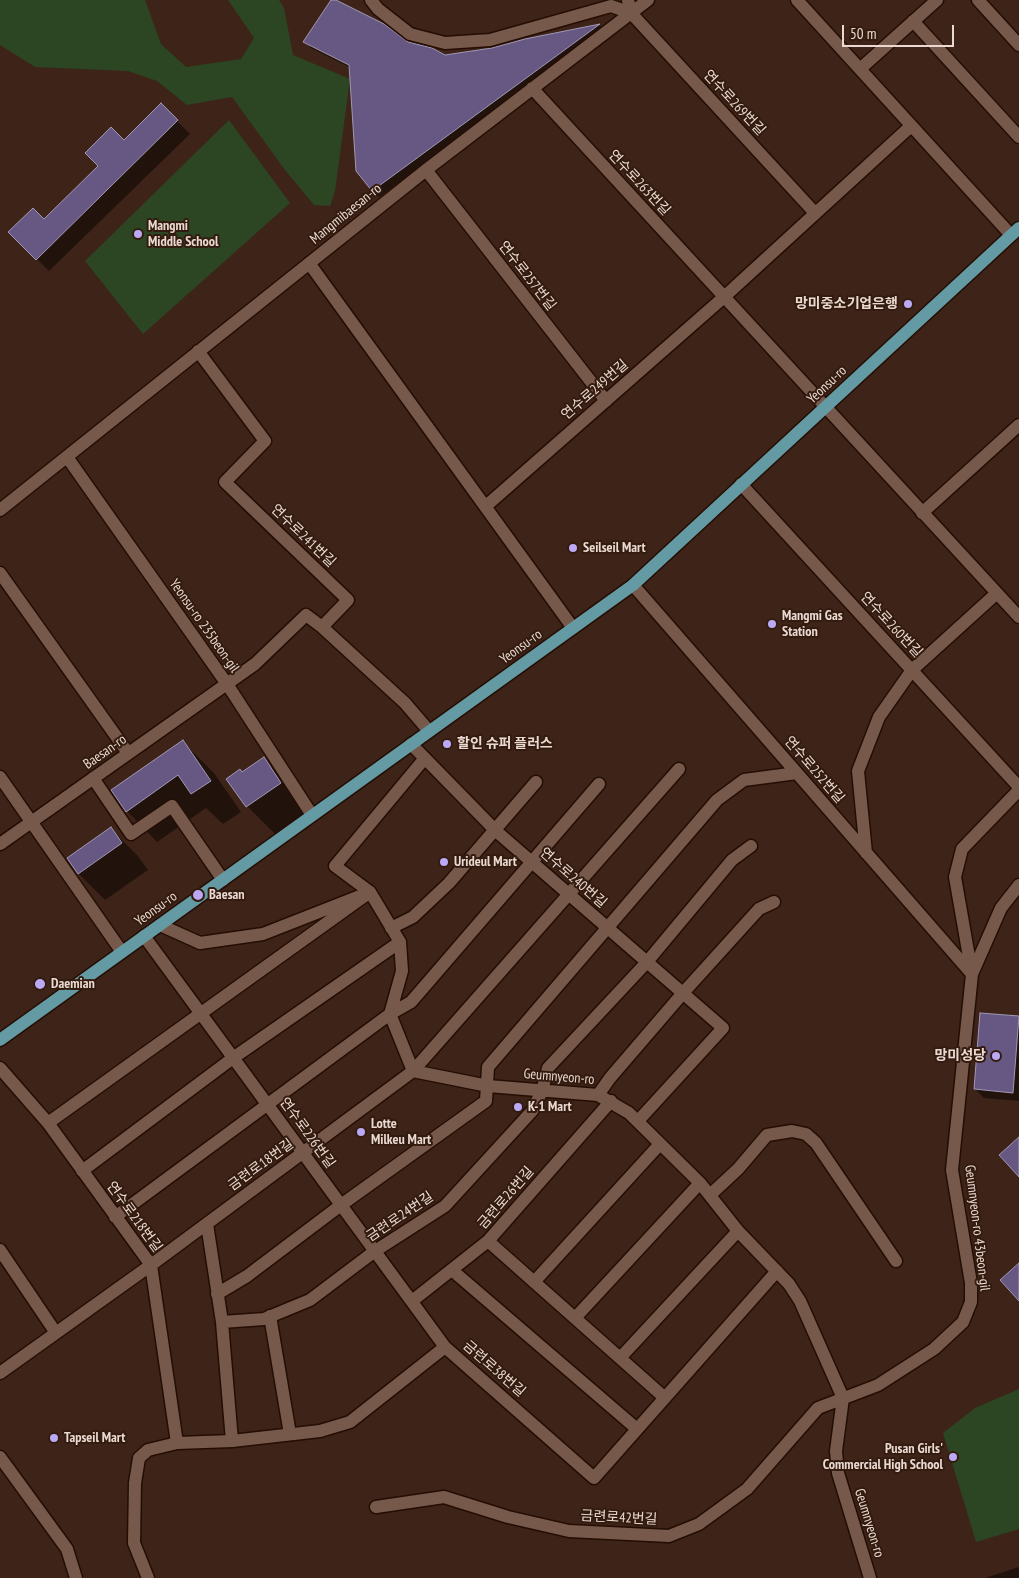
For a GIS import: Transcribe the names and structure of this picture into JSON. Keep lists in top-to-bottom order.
{
  "streets": {
    "main road": ["Yeonsu-ro"],
    "street": [
      "연수로269번길",
      "연수로263번길",
      "Mangmibaesan-ro",
      "연수로257번길",
      "연수로249번길",
      "연수로241번길",
      "연수로260번길",
      "Yeonsu-ro 235beon-gil",
      "Baesan-ro",
      "연수로252번길",
      "연수로240번길",
      "Geumnyeon-ro",
      "연수로226번길",
      "금련로18번길",
      "금련로26번길",
      "연수로218번길",
      "금련로24번길",
      "Geumnyeon-ro 43beon-gil",
      "금련로38번길",
      "금련로42번길"
    ]
  },
  "crossings": [
    ["연수로269번길", "Mangmibaesan-ro"],
    ["연수로263번길", "Mangmibaesan-ro"],
    ["연수로263번길", "Yeonsu-ro"],
    ["연수로263번길", "연수로249번길"],
    ["Mangmibaesan-ro", "연수로257번길"],
    ["Mangmibaesan-ro", "연수로241번길"],
    ["Mangmibaesan-ro", "Yeonsu-ro 235beon-gil"],
    ["연수로257번길", "연수로249번길"],
    ["Yeonsu-ro", "연수로260번길"],
    ["Yeonsu-ro", "Yeonsu-ro 235beon-gil"],
    ["Yeonsu-ro", "연수로252번길"],
    ["Yeonsu-ro", "연수로240번길"],
    ["Yeonsu-ro", "연수로226번길"],
    ["연수로241번길", "Baesan-ro"],
    ["Yeonsu-ro 235beon-gil", "Baesan-ro"],
    ["연수로252번길", "Geumnyeon-ro 43beon-gil"],
    ["연수로240번길", "Geumnyeon-ro"],
    ["연수로240번길", "금련로18번길"],
    ["연수로240번길", "금련로24번길"],
    ["Geumnyeon-ro", "금련로18번길"],
    ["Geumnyeon-ro", "금련로26번길"],
    ["Geumnyeon-ro", "금련로24번길"],
    ["Geumnyeon-ro", "Geumnyeon-ro 43beon-gil"],
    ["Geumnyeon-ro", "금련로38번길"],
    ["Geumnyeon-ro", "금련로42번길"],
    ["연수로226번길", "금련로18번길"],
    ["연수로226번길", "금련로26번길"],
    ["연수로226번길", "금련로24번길"],
    ["연수로226번길", "금련로38번길"],
    ["금련로18번길", "연수로218번길"],
    ["연수로218번길", "금련로38번길"],
    ["Geumnyeon-ro 43beon-gil", "금련로42번길"]
  ],
  "places": [
    "Mangmi Middle School",
    "망미중소기업은행",
    "Seilseil Mart",
    "Mangmi Gas Station",
    "할인 슈퍼 플러스",
    "Urideul Mart",
    "Baesan",
    "Daemian",
    "망미성당",
    "K-1 Mart",
    "Lotte Milkeu Mart",
    "Tapseil Mart",
    "Pusan Girls' Commercial High School"
  ],
  "scale_bar": "50 m"
}
